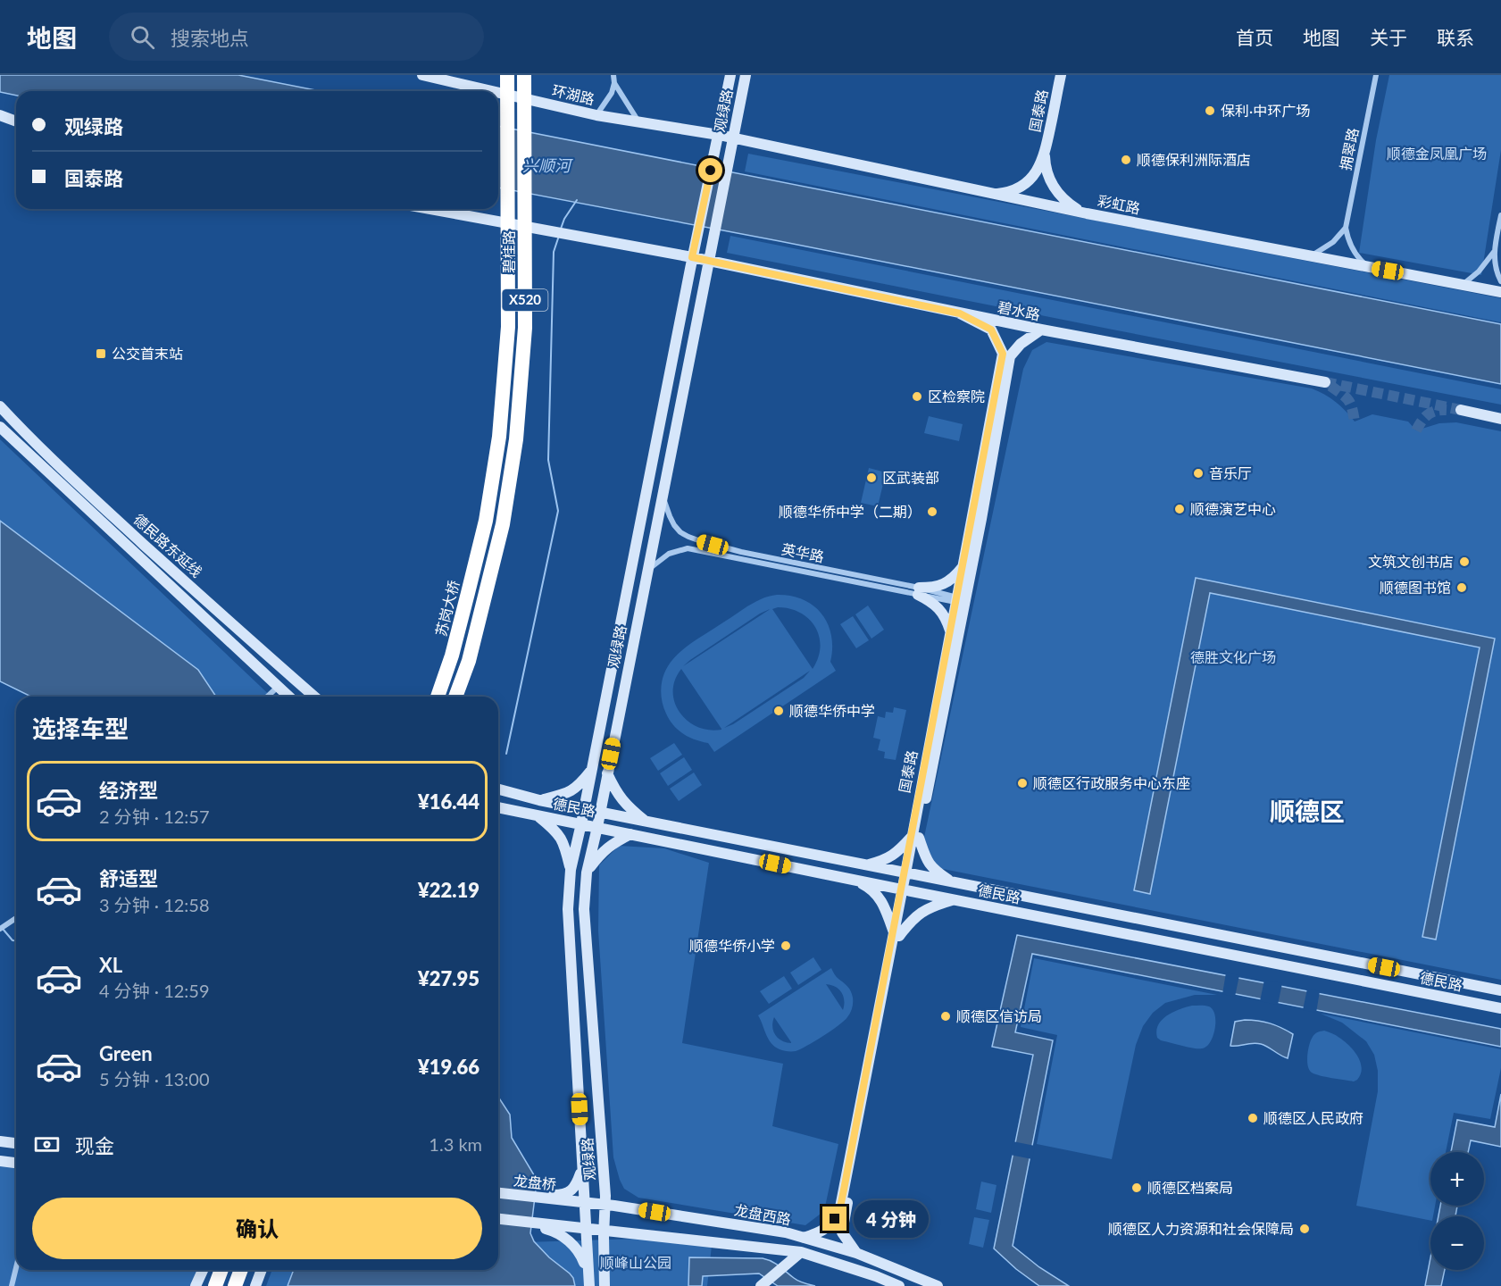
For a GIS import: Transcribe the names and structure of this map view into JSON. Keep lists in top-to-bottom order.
{
  "streets": {
    "highway": ["碧桂路", "X520", "苏岗大桥"],
    "main road": [
      "环湖路",
      "观绿路",
      "国泰路",
      "彩虹路",
      "碧水路",
      "德民路东延线",
      "德民路",
      "龙盘桥",
      "龙盘西路"
    ],
    "street": ["拥翠路", "英华路"]
  },
  "crossings": [
    ["环湖路", "观绿路"],
    ["环湖路", "彩虹路"],
    ["观绿路", "彩虹路"],
    ["观绿路", "碧水路"],
    ["观绿路", "英华路"],
    ["观绿路", "德民路"],
    ["观绿路", "龙盘桥"],
    ["观绿路", "龙盘西路"],
    ["国泰路", "彩虹路"],
    ["国泰路", "碧水路"],
    ["国泰路", "英华路"],
    ["国泰路", "德民路"],
    ["国泰路", "龙盘西路"],
    ["碧桂路", "苏岗大桥"],
    ["龙盘桥", "龙盘西路"]
  ],
  "districts": ["顺德区"],
  "water": ["兴顺河"],
  "parks": ["顺德金凤凰广场", "德胜文化广场", "顺峰山公园"],
  "places": {
    "other": [
      "保利·中环广场",
      "顺德保利洲际酒店",
      "区检察院",
      "音乐厅",
      "区武装部",
      "顺德演艺中心",
      "顺德华侨中学（二期）",
      "文筑文创书店",
      "顺德图书馆",
      "顺德华侨中学",
      "顺德区行政服务中心东座",
      "顺德华侨小学",
      "顺德区信访局",
      "顺德区人民政府",
      "顺德区档案局",
      "顺德区人力资源和社会保障局"
    ],
    "transit": ["公交首末站"]
  },
  "page": {
    "header": "地图",
    "search": "搜索地点",
    "nav": [
      "首页",
      "地图",
      "关于",
      "联系"
    ],
    "banner": ["观绿路", "国泰路"],
    "heading": "选择车型",
    "list": [
      {
        "name": "经济型",
        "note": "2 分钟 · 12:57",
        "value": "¥16.44"
      },
      {
        "name": "舒适型",
        "note": "3 分钟 · 12:58",
        "value": "¥22.19"
      },
      {
        "name": "XL",
        "note": "4 分钟 · 12:59",
        "value": "¥27.95"
      },
      {
        "name": "Green",
        "note": "5 分钟 · 13:00",
        "value": "¥19.66"
      }
    ],
    "pay": ["现金", "1.3 km"],
    "map_buttons": ["+", "−"],
    "buttons": "确认",
    "bubble": "4 分钟"
  }
}
